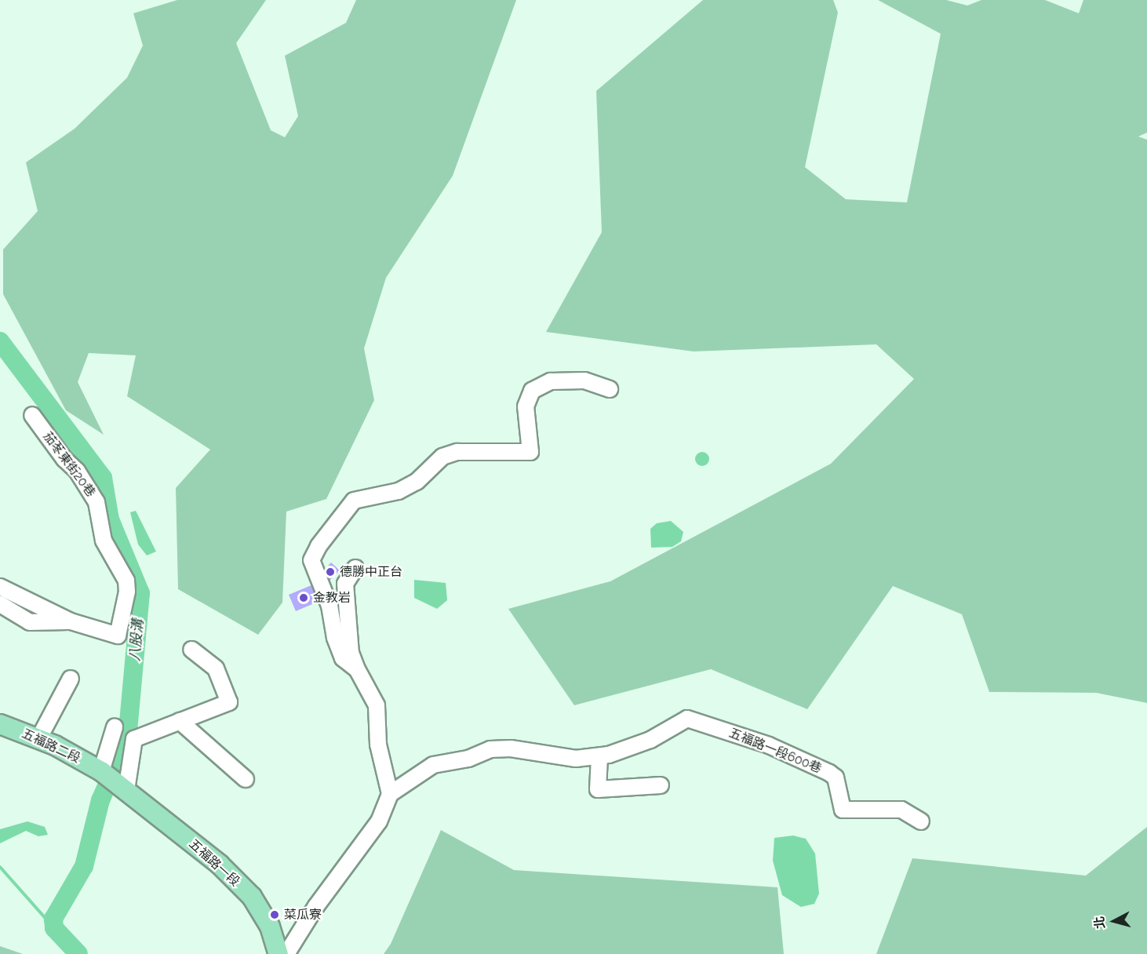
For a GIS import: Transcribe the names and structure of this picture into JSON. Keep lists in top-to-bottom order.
{
  "streets": {
    "main road": ["五福路二段", "五福路一段"],
    "lane": ["茄苳東街20巷", "五福路一段600巷"]
  },
  "crossings": [
    ["五福路二段", "五福路一段"]
  ],
  "water": ["八股溝"],
  "places": ["德勝中正台", "金教岩", "菜瓜寮"],
  "north": "left"
}
